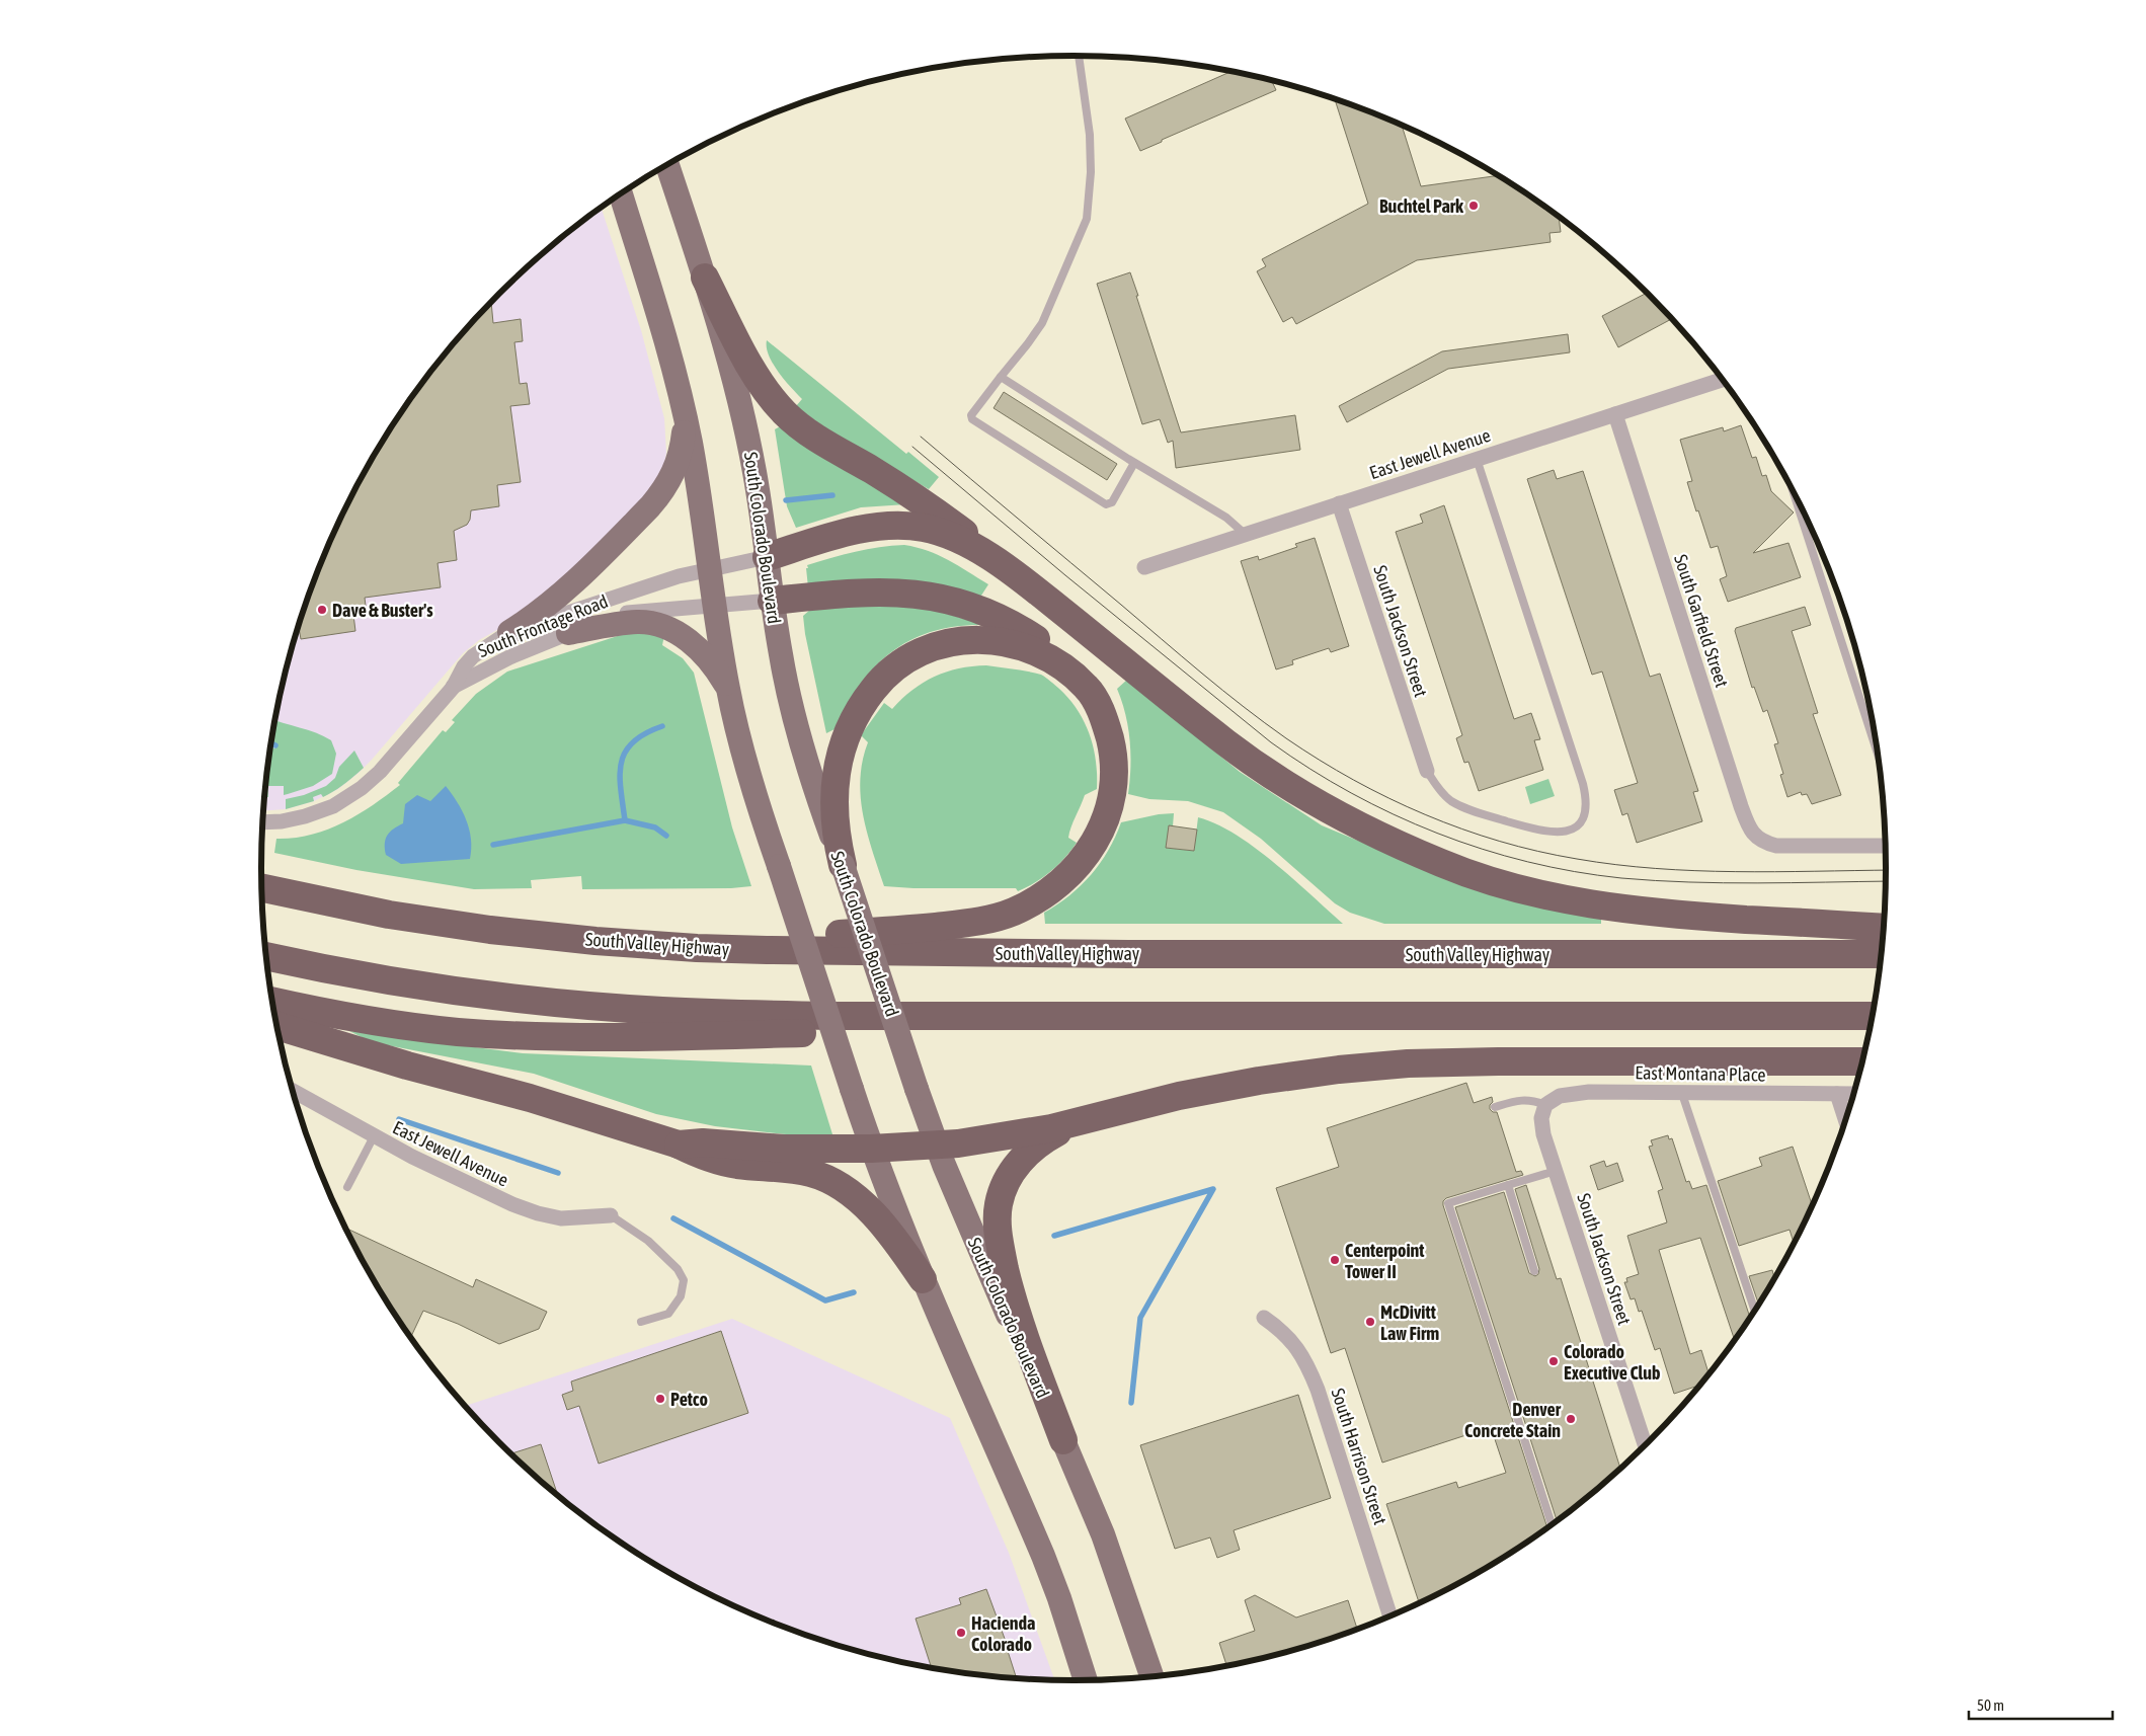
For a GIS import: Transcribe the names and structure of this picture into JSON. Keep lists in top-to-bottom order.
{
  "streets": {
    "highway": ["South Valley Highway"],
    "main road": ["South Colorado Boulevard"],
    "street": [
      "East Jewell Avenue",
      "South Garfield Street",
      "South Frontage Road",
      "South Jackson Street",
      "East Montana Place",
      "South Harrison Street"
    ]
  },
  "crossings": [
    ["East Jewell Avenue", "South Garfield Street"],
    ["East Jewell Avenue", "South Jackson Street"],
    ["South Colorado Boulevard", "South Frontage Road"],
    ["South Jackson Street", "East Montana Place"]
  ],
  "places": [
    "Buchtel Park",
    "Dave & Buster's",
    "Centerpoint Tower II",
    "McDivitt Law Firm",
    "Colorado Executive Club",
    "Petco",
    "Denver Concrete Stain",
    "Hacienda Colorado"
  ],
  "scale_bar": "50 m"
}
